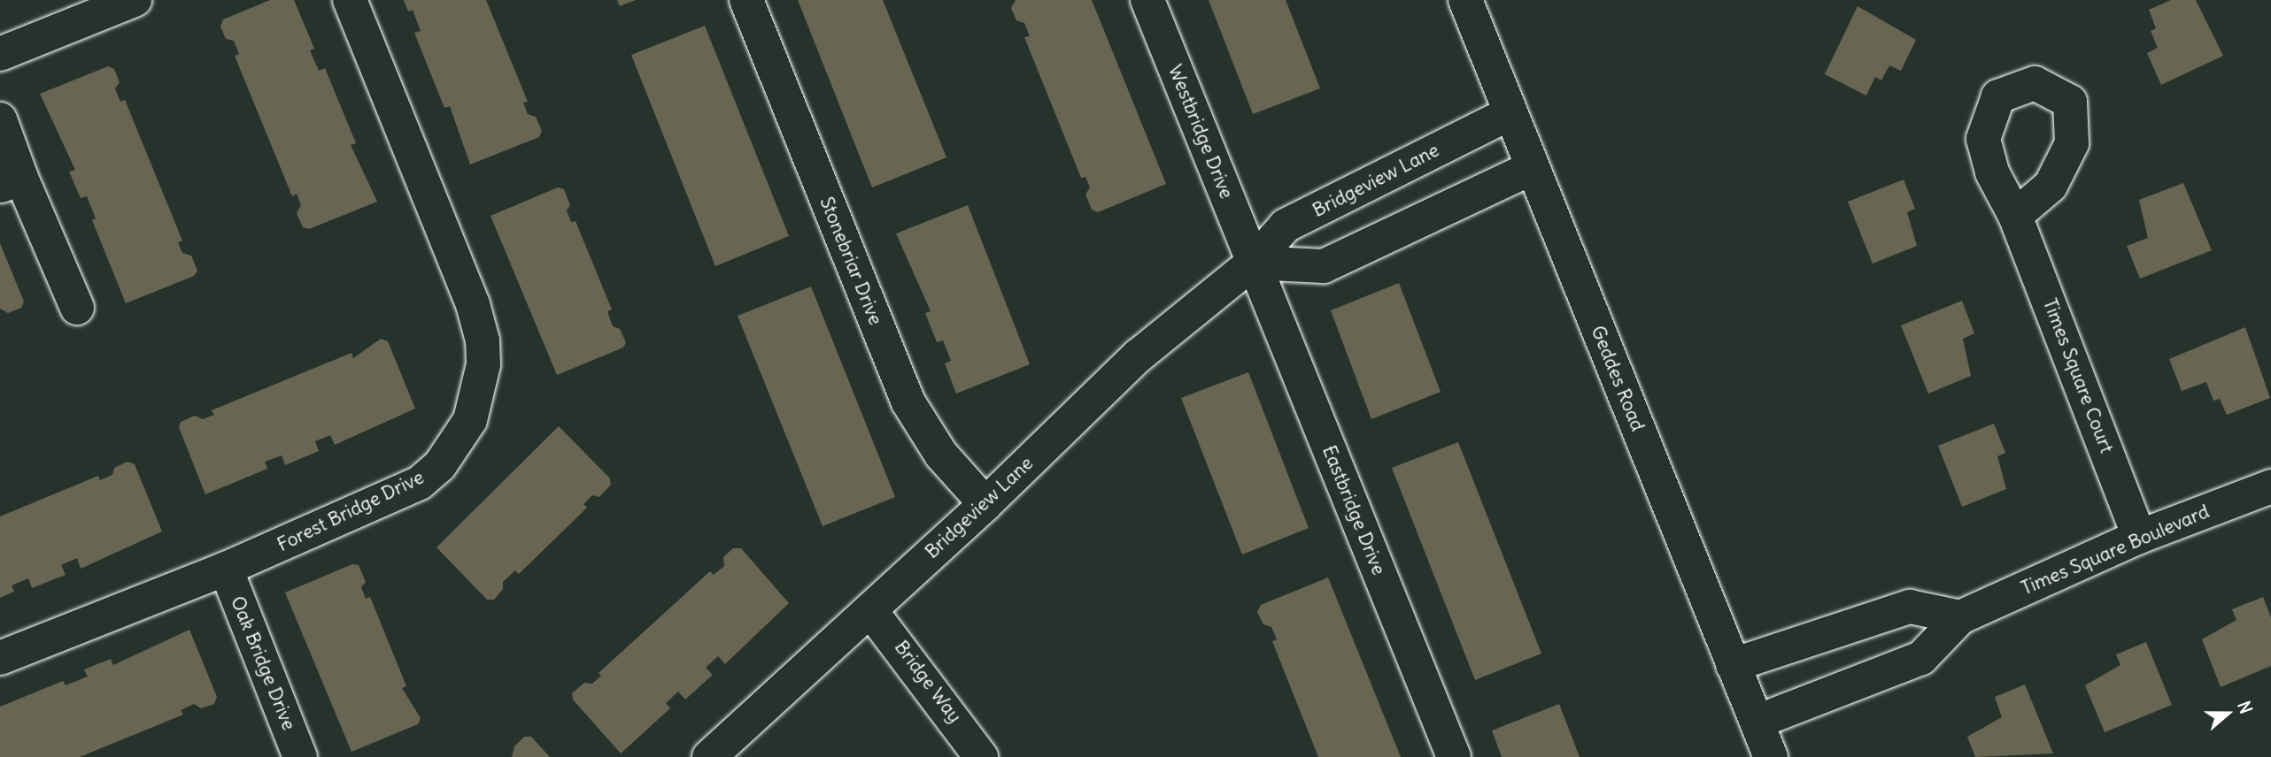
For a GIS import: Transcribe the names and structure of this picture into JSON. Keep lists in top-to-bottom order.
{
  "streets": {
    "street": [
      "Westbridge Drive",
      "Bridgeview Lane",
      "Stonebriar Drive",
      "Times Square Court",
      "Geddes Road",
      "Eastbridge Drive",
      "Forest Bridge Drive",
      "Times Square Boulevard",
      "Oak Bridge Drive",
      "Bridge Way"
    ]
  },
  "crossings": [
    ["Westbridge Drive", "Bridgeview Lane"],
    ["Westbridge Drive", "Eastbridge Drive"],
    ["Bridgeview Lane", "Stonebriar Drive"],
    ["Bridgeview Lane", "Geddes Road"],
    ["Bridgeview Lane", "Eastbridge Drive"],
    ["Bridgeview Lane", "Bridge Way"],
    ["Times Square Court", "Times Square Boulevard"],
    ["Geddes Road", "Times Square Boulevard"],
    ["Forest Bridge Drive", "Oak Bridge Drive"]
  ],
  "north": "right"
}
